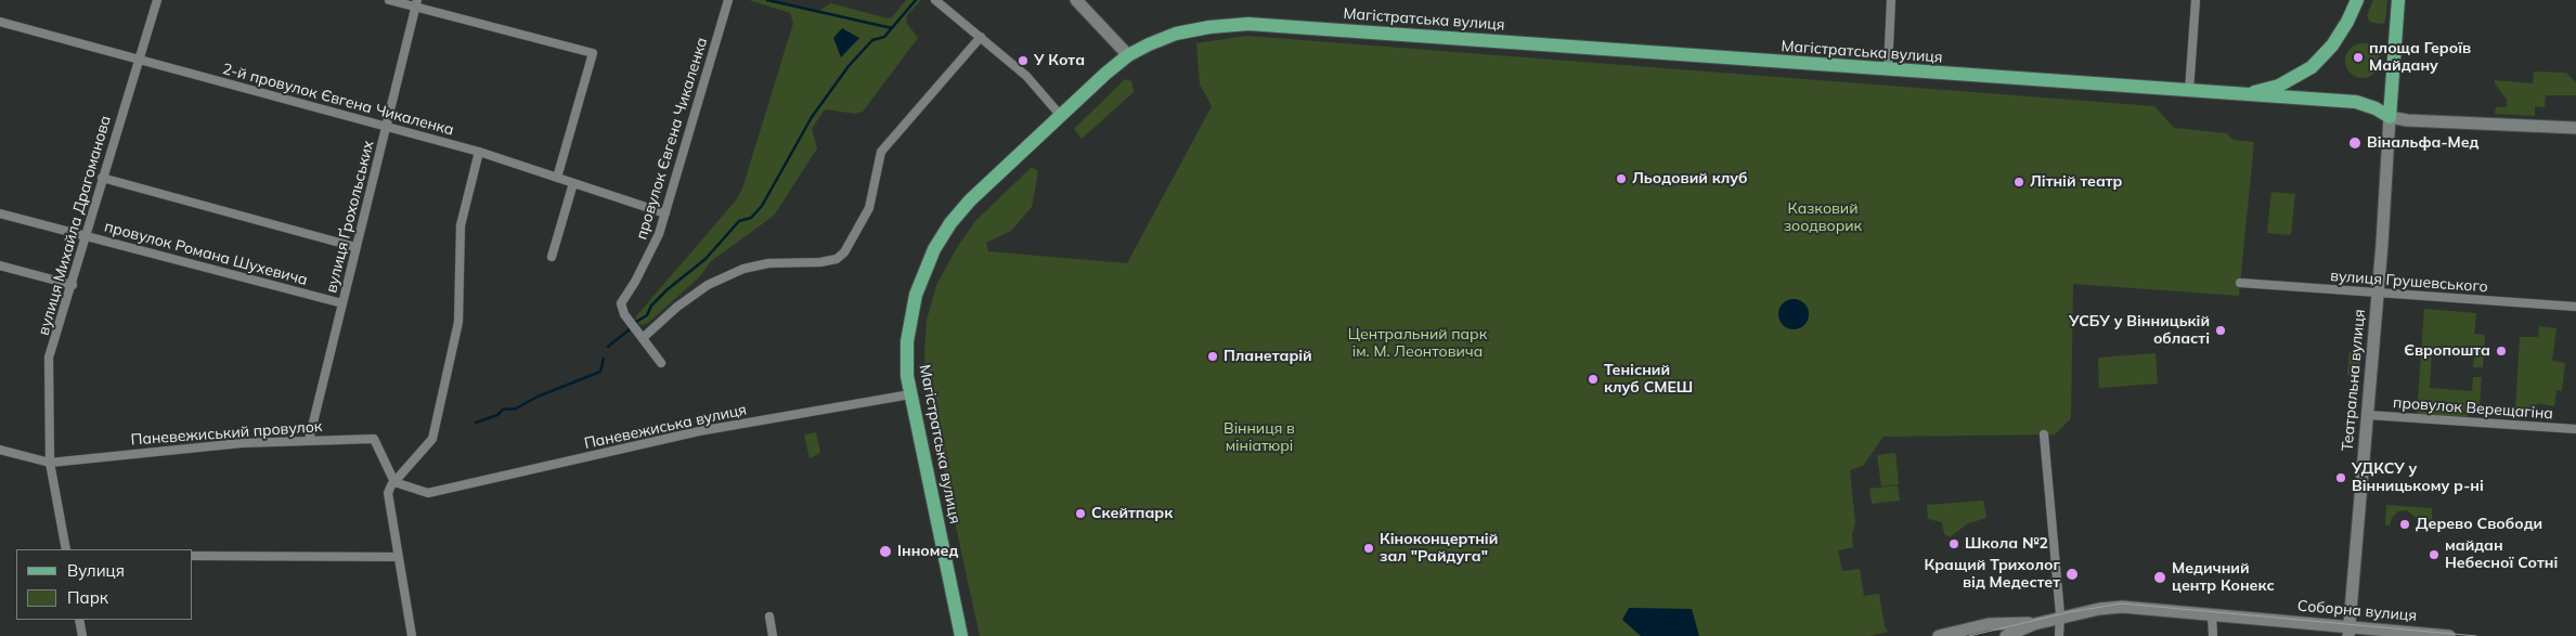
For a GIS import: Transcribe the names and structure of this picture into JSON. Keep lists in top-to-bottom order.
{
  "streets": {
    "main road": ["Магістратська вулиця", "Театральна вулиця"],
    "street": [
      "2-й провулок Євгена Чикаленка",
      "провулок Євгена Чикаленка",
      "вулиця Ґрохольських",
      "вулиця Михайла Драгоманова",
      "провулок Романа Шухевича",
      "вулиця Грушевського",
      "провулок Верещагіна",
      "Паневежиська вулиця",
      "Паневежиський провулок",
      "Соборна вулиця"
    ]
  },
  "crossings": [
    ["Магістратська вулиця", "Театральна вулиця"],
    ["Магістратська вулиця", "Паневежиська вулиця"],
    ["2-й провулок Євгена Чикаленка", "провулок Євгена Чикаленка"],
    ["2-й провулок Євгена Чикаленка", "вулиця Ґрохольських"],
    ["2-й провулок Євгена Чикаленка", "вулиця Михайла Драгоманова"],
    ["вулиця Ґрохольських", "провулок Романа Шухевича"],
    ["вулиця Ґрохольських", "Паневежиський провулок"],
    ["вулиця Михайла Драгоманова", "провулок Романа Шухевича"],
    ["вулиця Михайла Драгоманова", "Паневежиський провулок"],
    ["вулиця Грушевського", "Театральна вулиця"],
    ["Театральна вулиця", "провулок Верещагіна"],
    ["Театральна вулиця", "Соборна вулиця"],
    ["Паневежиська вулиця", "Паневежиський провулок"]
  ],
  "parks": ["Казковий зоодворик", "Центральний парк ім. М. Леонтовича", "Вінниця в мініатюрі"],
  "places": [
    "площа Героїв Майдану",
    "У Кота",
    "Вінальфа-Мед",
    "Льодовий клуб",
    "Літній театр",
    "УСБУ у Вінницькій області",
    "Європошта",
    "Планетарій",
    "Тенісний клуб СМЕШ",
    "УДКСУ у Вінницькому р-ні",
    "Скейтпарк",
    "Дерево Свободи",
    "Школа №2",
    "Кіноконцертній зал \"Райдуга\"",
    "Інномед",
    "майдан Небесної Сотні",
    "Кращий Трихолог від Медестет",
    "Медичний центр Конекс"
  ],
  "legend": ["Вулиця", "Парк"]
}
